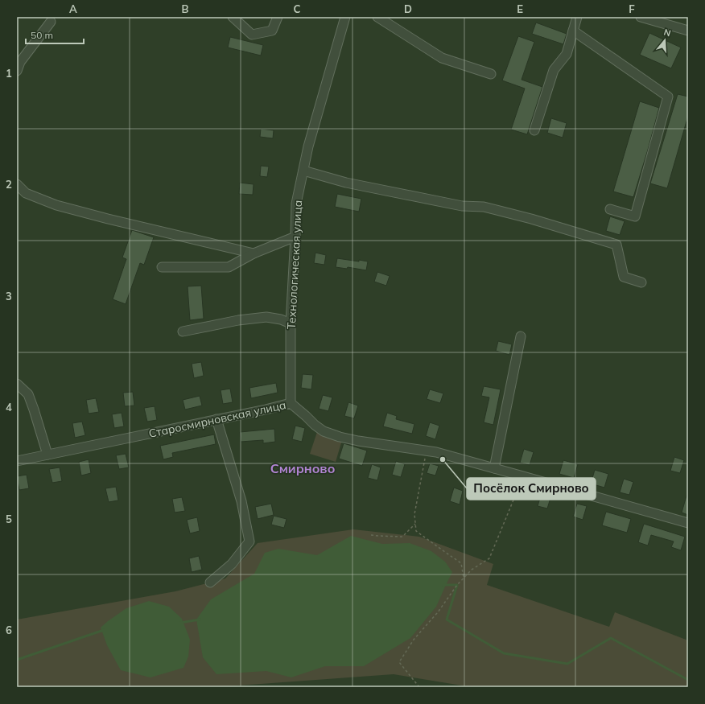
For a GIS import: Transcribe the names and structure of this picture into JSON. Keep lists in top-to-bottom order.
{
  "streets": {
    "street": ["Технологическая улица", "Старосмирновская улица"]
  },
  "crossings": [
    ["Технологическая улица", "Старосмирновская улица"]
  ],
  "districts": ["Смирново"],
  "places": ["Посёлок Смирново"],
  "scale_bar": "50 m",
  "north": "top",
  "grid": {
    "columns": [
      "A",
      "B",
      "C",
      "D",
      "E",
      "F"
    ],
    "rows": [
      "1",
      "2",
      "3",
      "4",
      "5",
      "6"
    ]
  }
}
